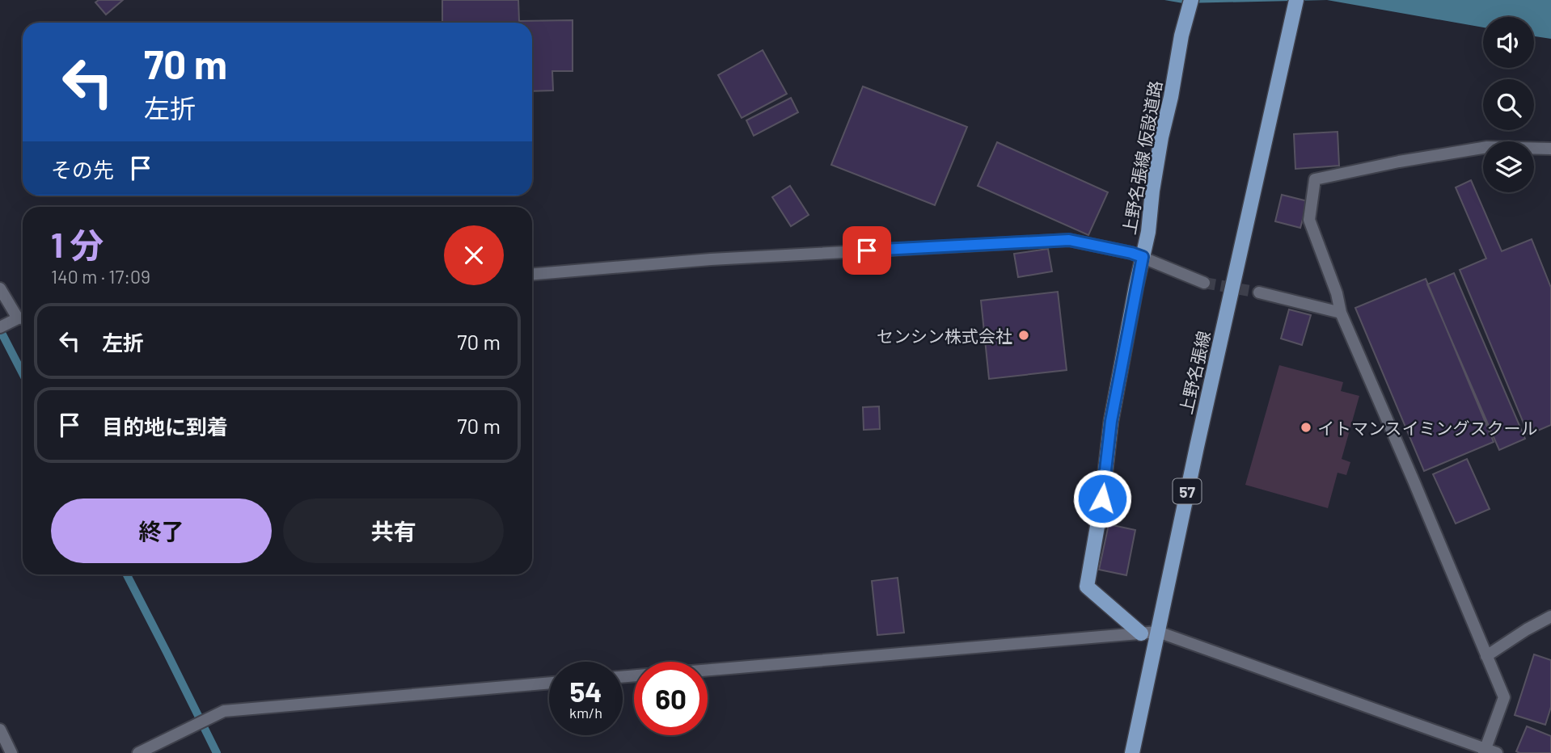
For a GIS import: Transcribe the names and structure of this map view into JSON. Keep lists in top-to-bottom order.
{
  "streets": {
    "main road": ["上野名張線 仮設道路", "上野名張線", "57"]
  },
  "places": ["センシン株式会社", "イトマンスイミングスクール"],
  "page": {
    "turn": ["70 m", "左折"],
    "then": "その先",
    "heading": ["1 分", "140 m · 17:09"],
    "list": [
      {
        "name": "左折",
        "value": "70 m"
      },
      {
        "name": "目的地に到着",
        "value": "70 m"
      }
    ],
    "buttons": ["終了", "共有"],
    "speed": "54 km/h",
    "limit": "60"
  }
}
